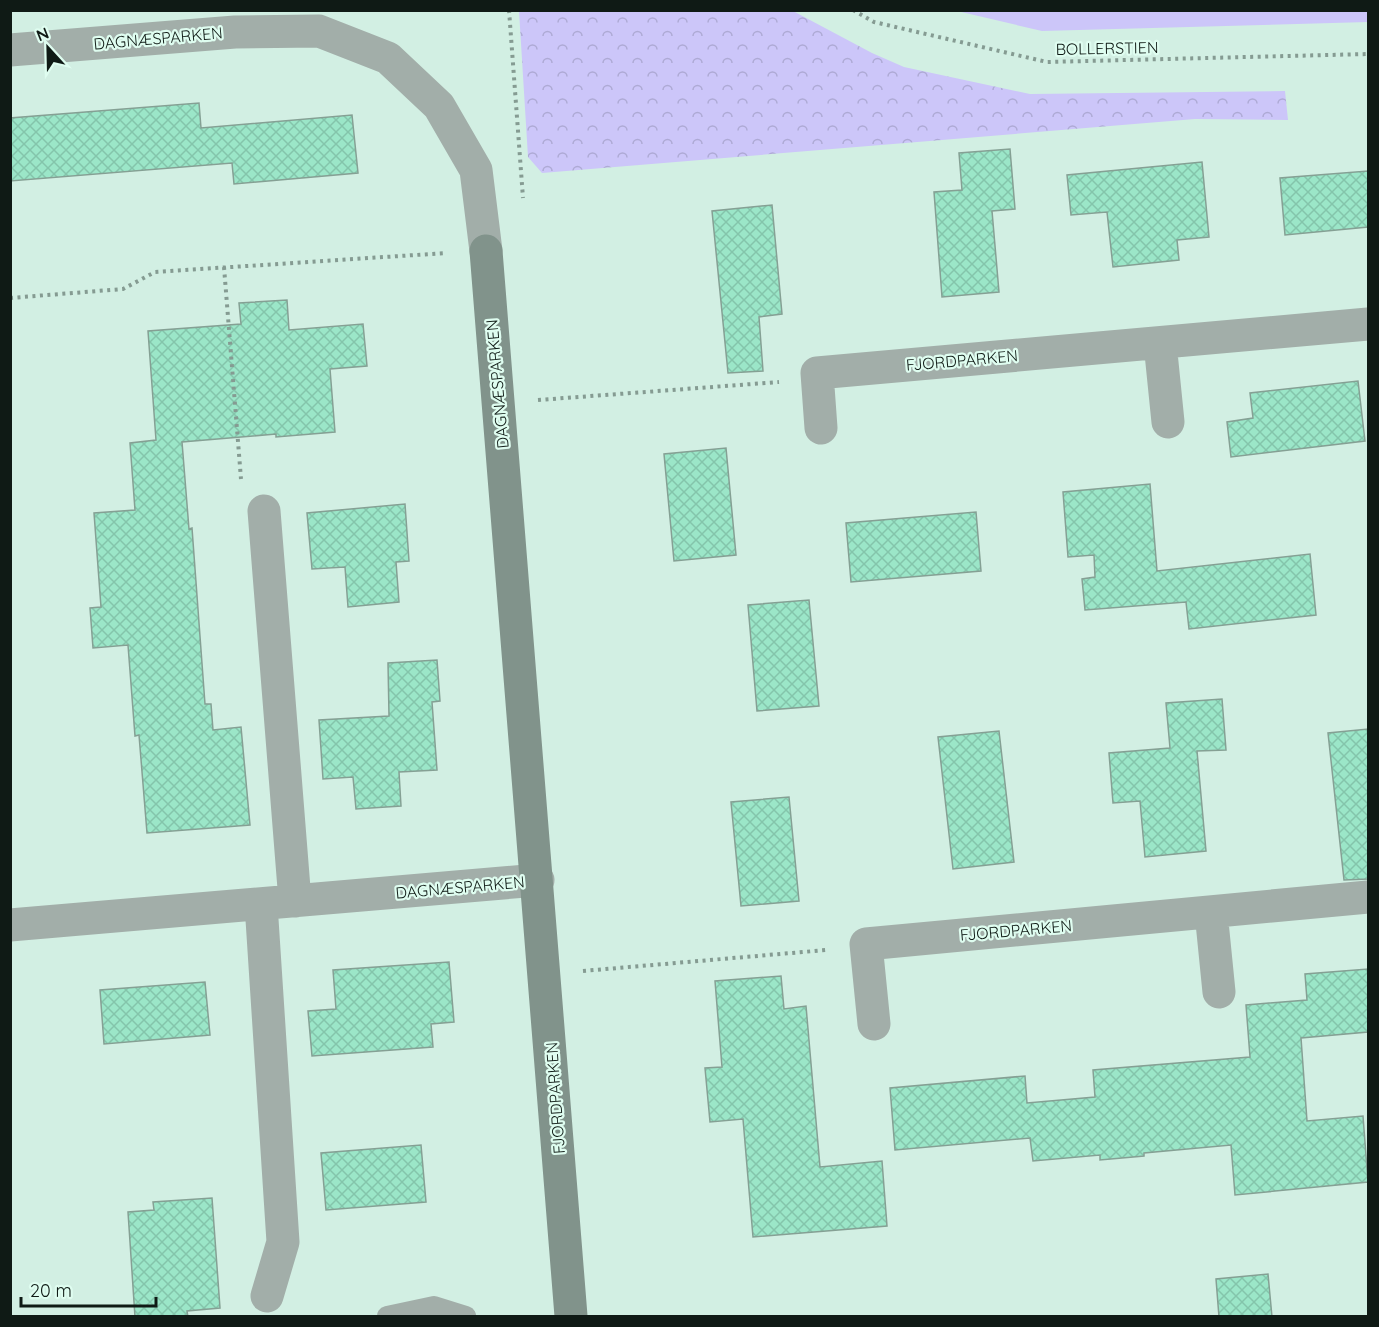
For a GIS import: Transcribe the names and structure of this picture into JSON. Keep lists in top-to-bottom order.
{
  "streets": {
    "street": ["DAGNÆSPARKEN", "FJORDPARKEN"],
    "path": ["BOLLERSTIEN"]
  },
  "crossings": [
    ["DAGNÆSPARKEN", "FJORDPARKEN"]
  ],
  "scale_bar": "20 m",
  "north": "top"
}
